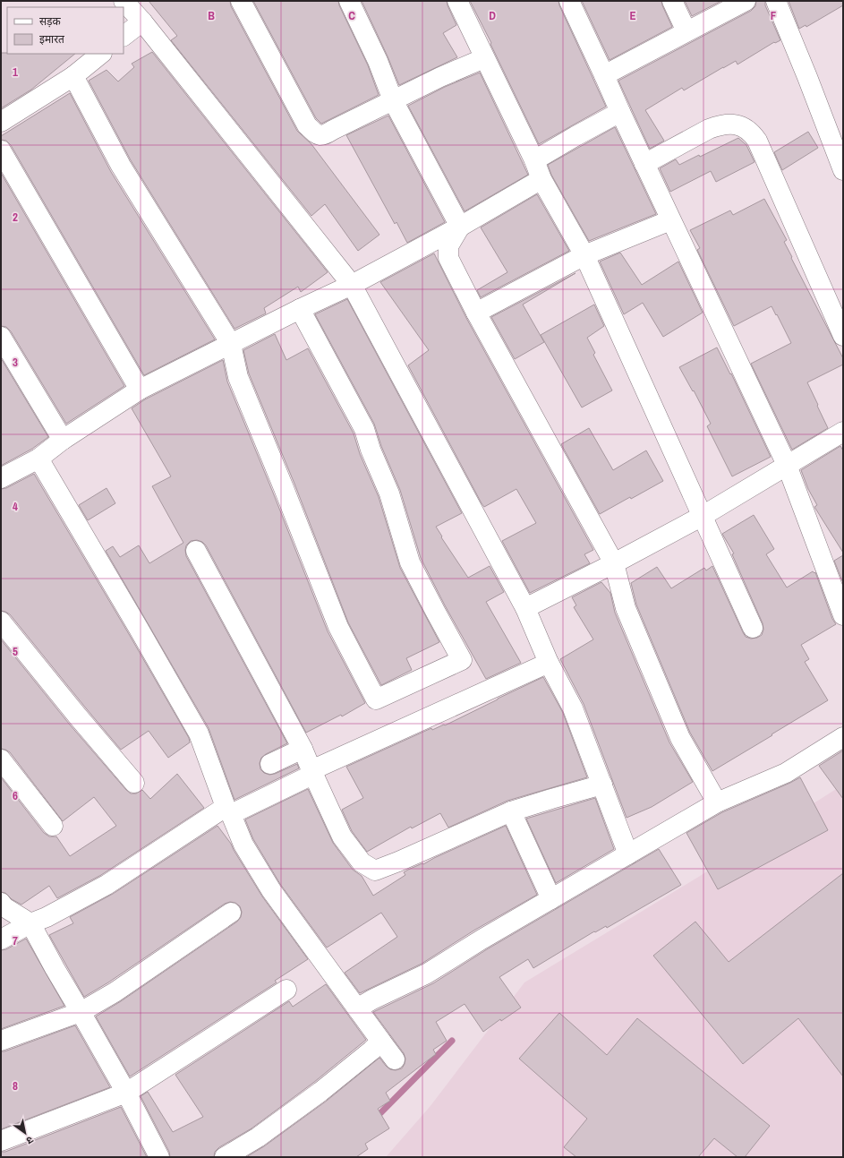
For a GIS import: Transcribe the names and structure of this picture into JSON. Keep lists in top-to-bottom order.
{
  "legend": ["सड़क", "इमारत"],
  "north": "bottom right",
  "grid": {
    "columns": [
      "B",
      "C",
      "D",
      "E",
      "F"
    ],
    "rows": [
      "1",
      "2",
      "3",
      "4",
      "5",
      "6",
      "7",
      "8"
    ]
  }
}
